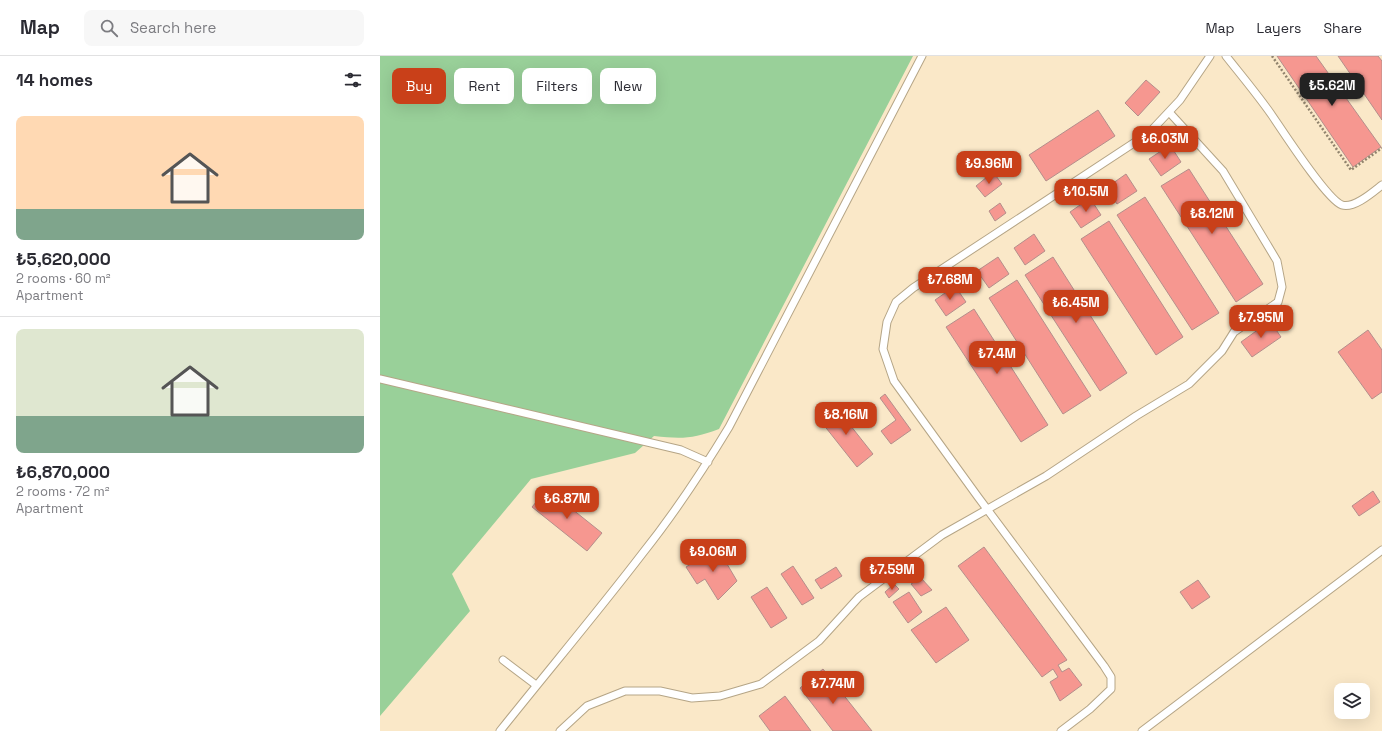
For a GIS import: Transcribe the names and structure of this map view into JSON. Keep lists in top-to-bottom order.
{
  "page": {
    "header": "Map",
    "search": "Search here",
    "nav": ["Map", "Layers", "Share"],
    "heading": "14 homes",
    "chip": [
      "Buy",
      "Rent",
      "Filters",
      "New"
    ],
    "price": [
      "₺5.62M",
      "₺6.03M",
      "₺9.96M",
      "₺10.5M",
      "₺8.12M",
      "₺7.68M",
      "₺6.45M",
      "₺7.95M",
      "₺7.4M",
      "₺8.16M",
      "₺6.87M",
      "₺9.06M",
      "₺7.59M",
      "₺7.74M"
    ],
    "list": [
      {
        "name": "₺5,620,000",
        "note": "2 rooms · 60 m² · Apartment"
      },
      {
        "name": "₺6,870,000",
        "note": "2 rooms · 72 m² · Apartment"
      }
    ]
  }
}
